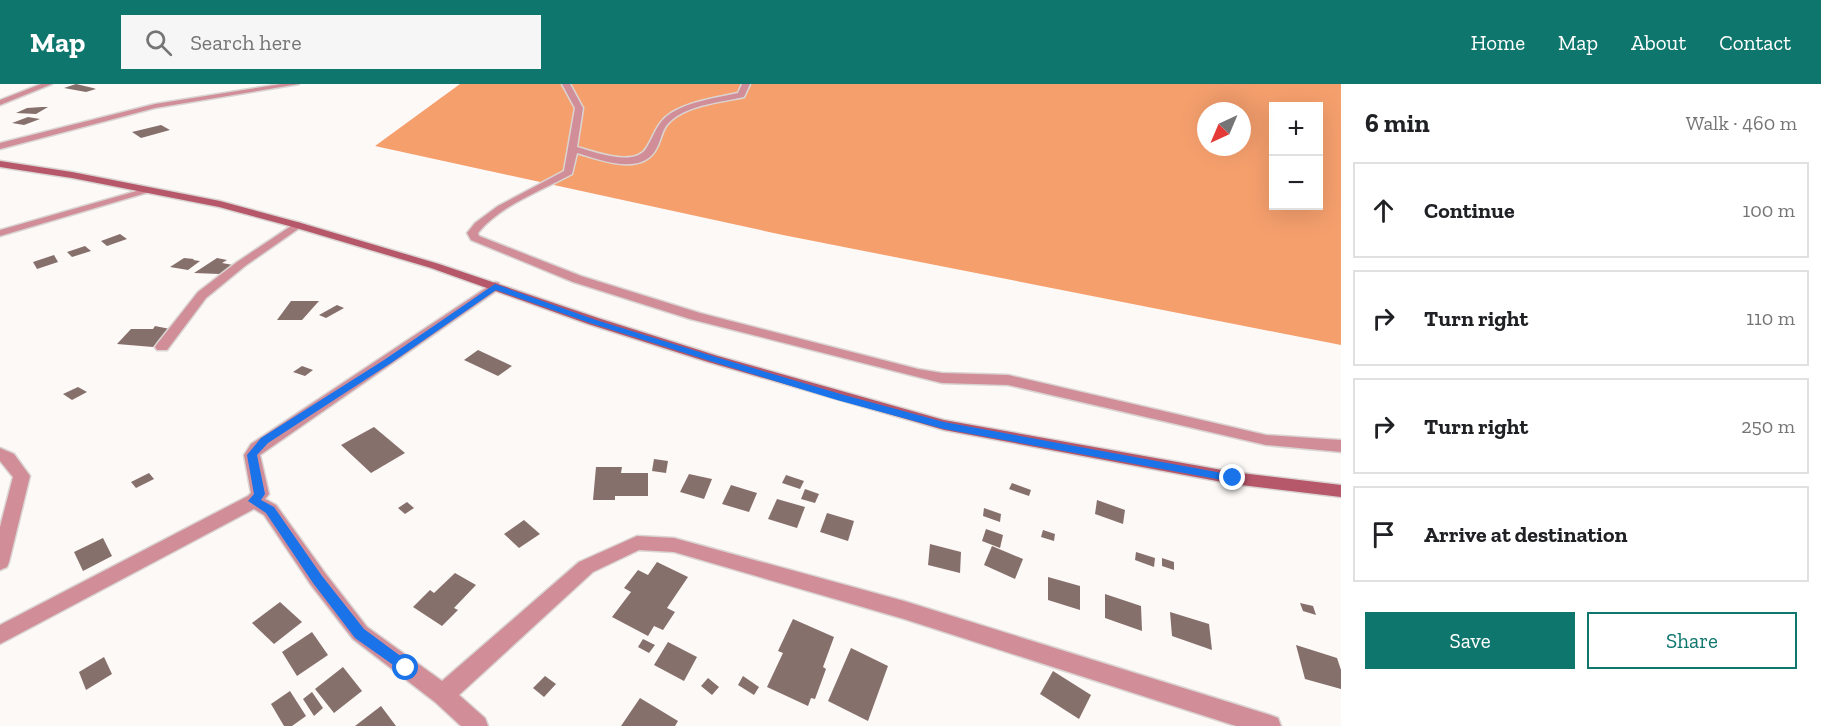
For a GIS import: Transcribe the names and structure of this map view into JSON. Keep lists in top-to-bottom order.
{
  "north": "bottom left",
  "page": {
    "header": "Map",
    "search": "Search here",
    "nav": [
      "Home",
      "Map",
      "About",
      "Contact"
    ],
    "heading": ["6 min", "Walk · 460 m"],
    "map_buttons": ["+", "−"],
    "list": [
      ["Continue", "100 m"],
      ["Turn right", "110 m"],
      ["Turn right", "250 m"],
      "Arrive at destination"
    ],
    "buttons": ["Save", "Share"]
  }
}
